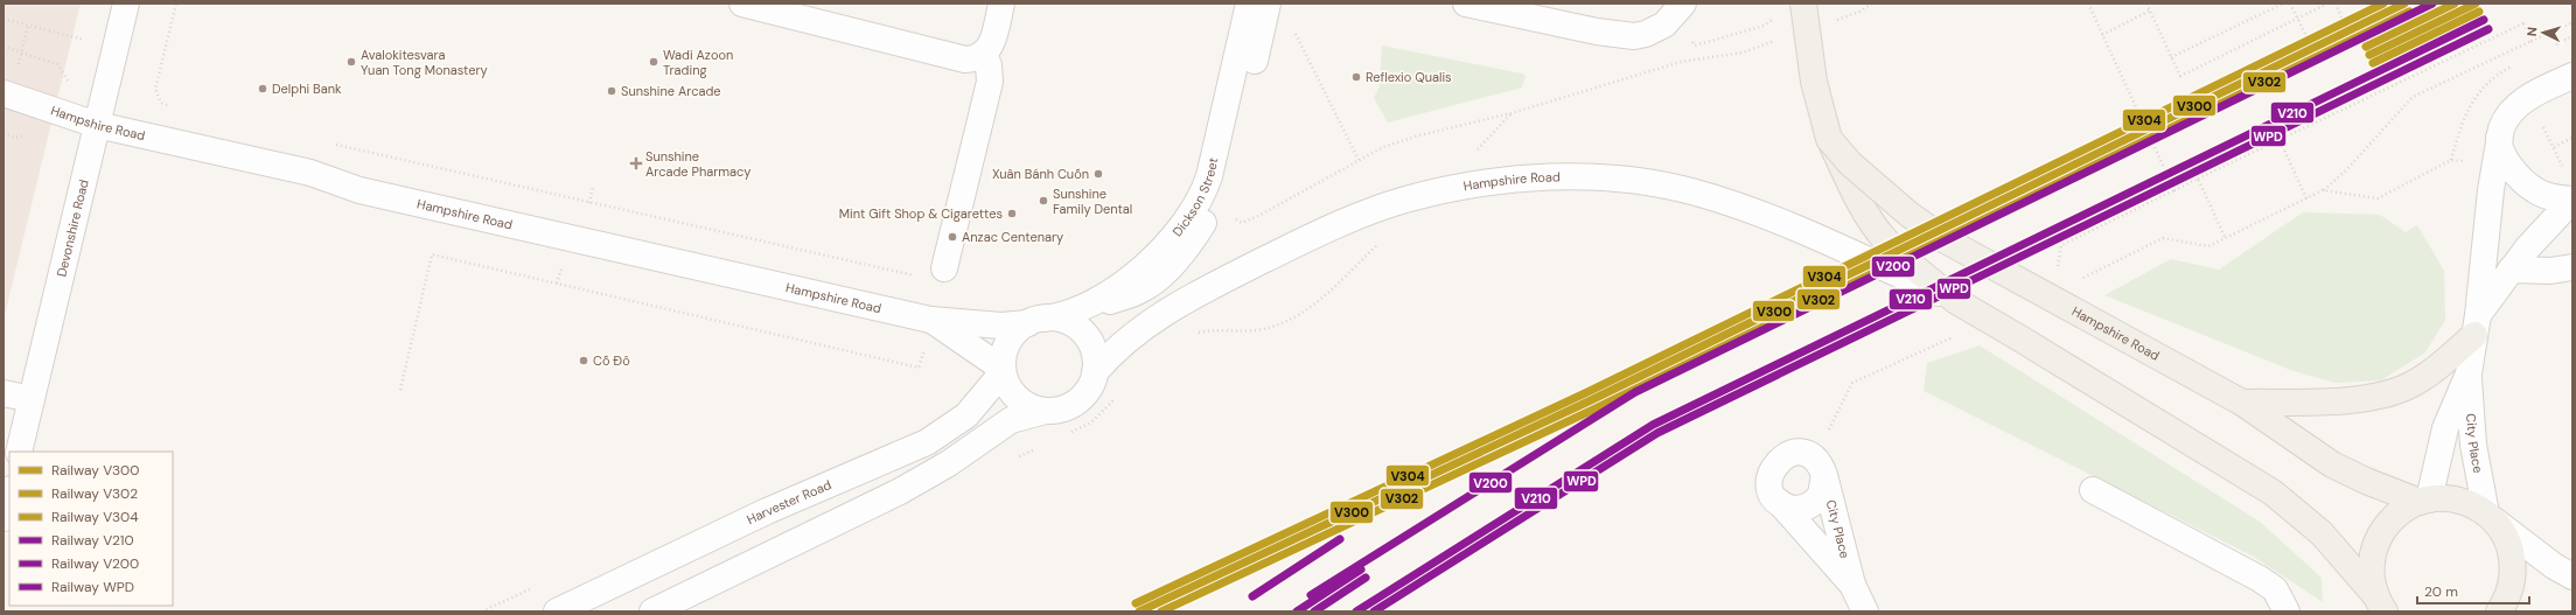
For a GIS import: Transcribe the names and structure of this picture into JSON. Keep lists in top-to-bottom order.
{
  "streets": {
    "main road": ["Hampshire Road"],
    "street": [
      "Dickson Street",
      "Devonshire Road",
      "City Place",
      "Harvester Road"
    ]
  },
  "crossings": [
    ["Hampshire Road", "Dickson Street"],
    ["Hampshire Road", "Devonshire Road"],
    ["Hampshire Road", "City Place"],
    ["Hampshire Road", "Harvester Road"],
    ["Dickson Street", "Harvester Road"]
  ],
  "places": {
    "other": [
      "Avalokitesvara Yuan Tong Monastery",
      "Wadi Azoon Trading",
      "Reflexio Qualis",
      "Delphi Bank",
      "Sunshine Arcade",
      "Xuân Bánh Cuốn",
      "Sunshine Family Dental",
      "Mint Gift Shop & Cigarettes",
      "Anzac Centenary",
      "Cố Đô"
    ],
    "health": ["Sunshine Arcade Pharmacy"]
  },
  "lines": [
    "rail line V300",
    "rail line V304",
    "rail line V200",
    "rail line V302",
    "rail line V210",
    "rail line WPD"
  ],
  "legend": [
    "Railway V300",
    "Railway V302",
    "Railway V304",
    "Railway V210",
    "Railway V200",
    "Railway WPD"
  ],
  "scale_bar": "20 m",
  "north": "left"
}
